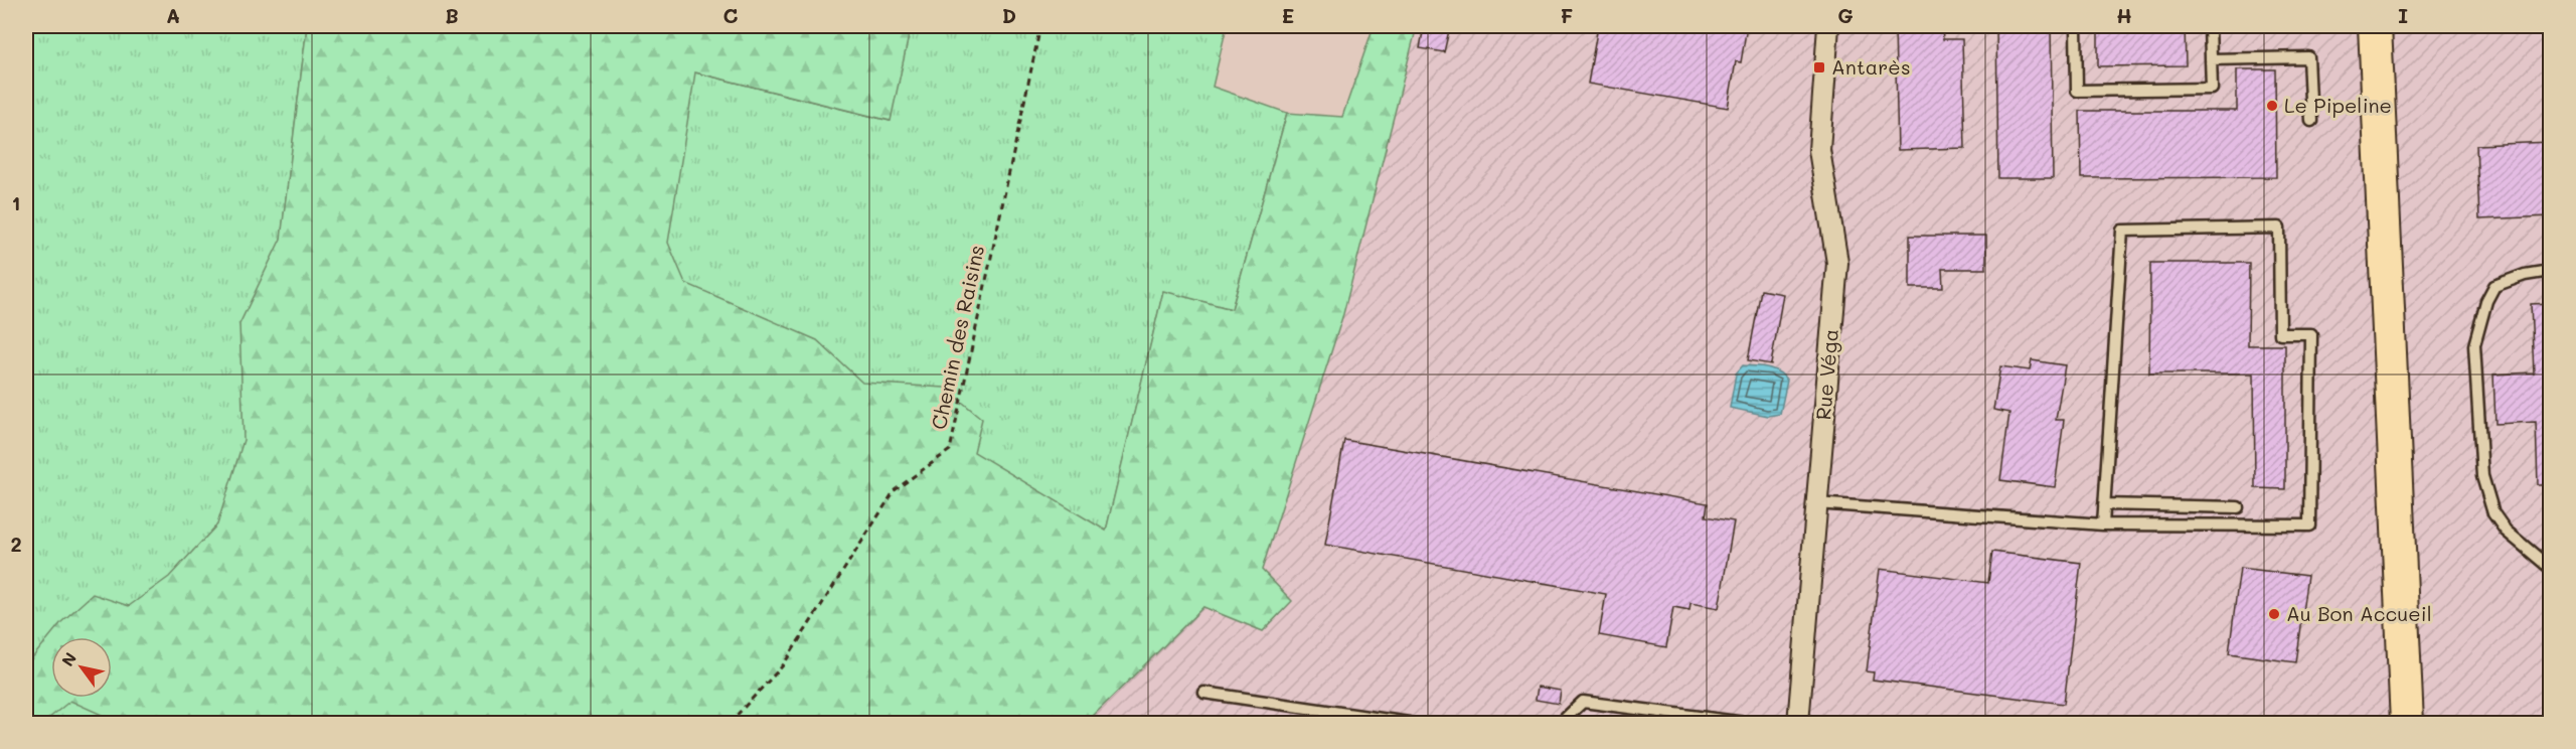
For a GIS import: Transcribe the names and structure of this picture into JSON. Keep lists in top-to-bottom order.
{
  "streets": {
    "street": ["Rue Véga"],
    "path": ["Chemin des Raisins"]
  },
  "places": {
    "transit": ["Antarès"],
    "other": ["Le Pipeline", "Au Bon Accueil"]
  },
  "north": "top left",
  "grid": {
    "columns": [
      "A",
      "B",
      "C",
      "D",
      "E",
      "F",
      "G",
      "H",
      "I"
    ],
    "rows": ["1", "2"]
  }
}
